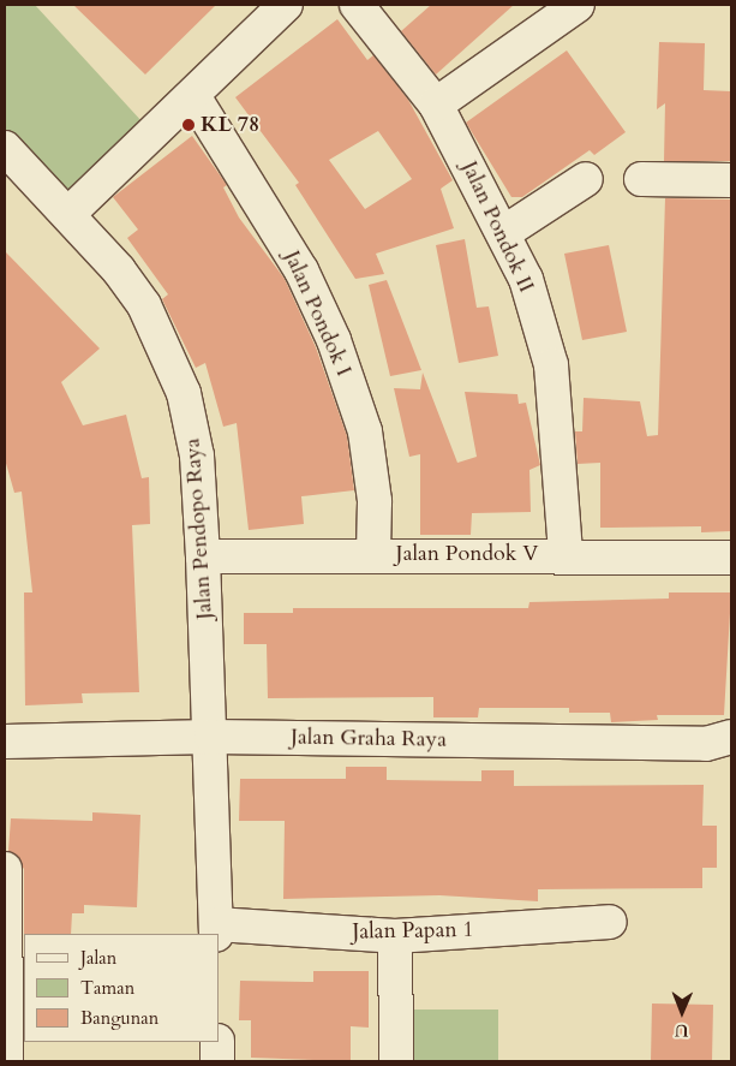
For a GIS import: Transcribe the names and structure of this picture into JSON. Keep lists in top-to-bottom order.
{
  "streets": {
    "street": [
      "Jalan Pondok II",
      "Jalan Pondok I",
      "Jalan Pendopo Raya",
      "Jalan Pondok V",
      "Jalan Graha Raya",
      "Jalan Papan 1"
    ]
  },
  "crossings": [
    ["Jalan Pondok II", "Jalan Pondok V"],
    ["Jalan Pondok I", "Jalan Pondok V"],
    ["Jalan Pendopo Raya", "Jalan Pondok V"],
    ["Jalan Pendopo Raya", "Jalan Graha Raya"],
    ["Jalan Pendopo Raya", "Jalan Papan 1"]
  ],
  "places": ["KL 78"],
  "legend": ["Jalan", "Taman", "Bangunan"],
  "north": "bottom"
}
